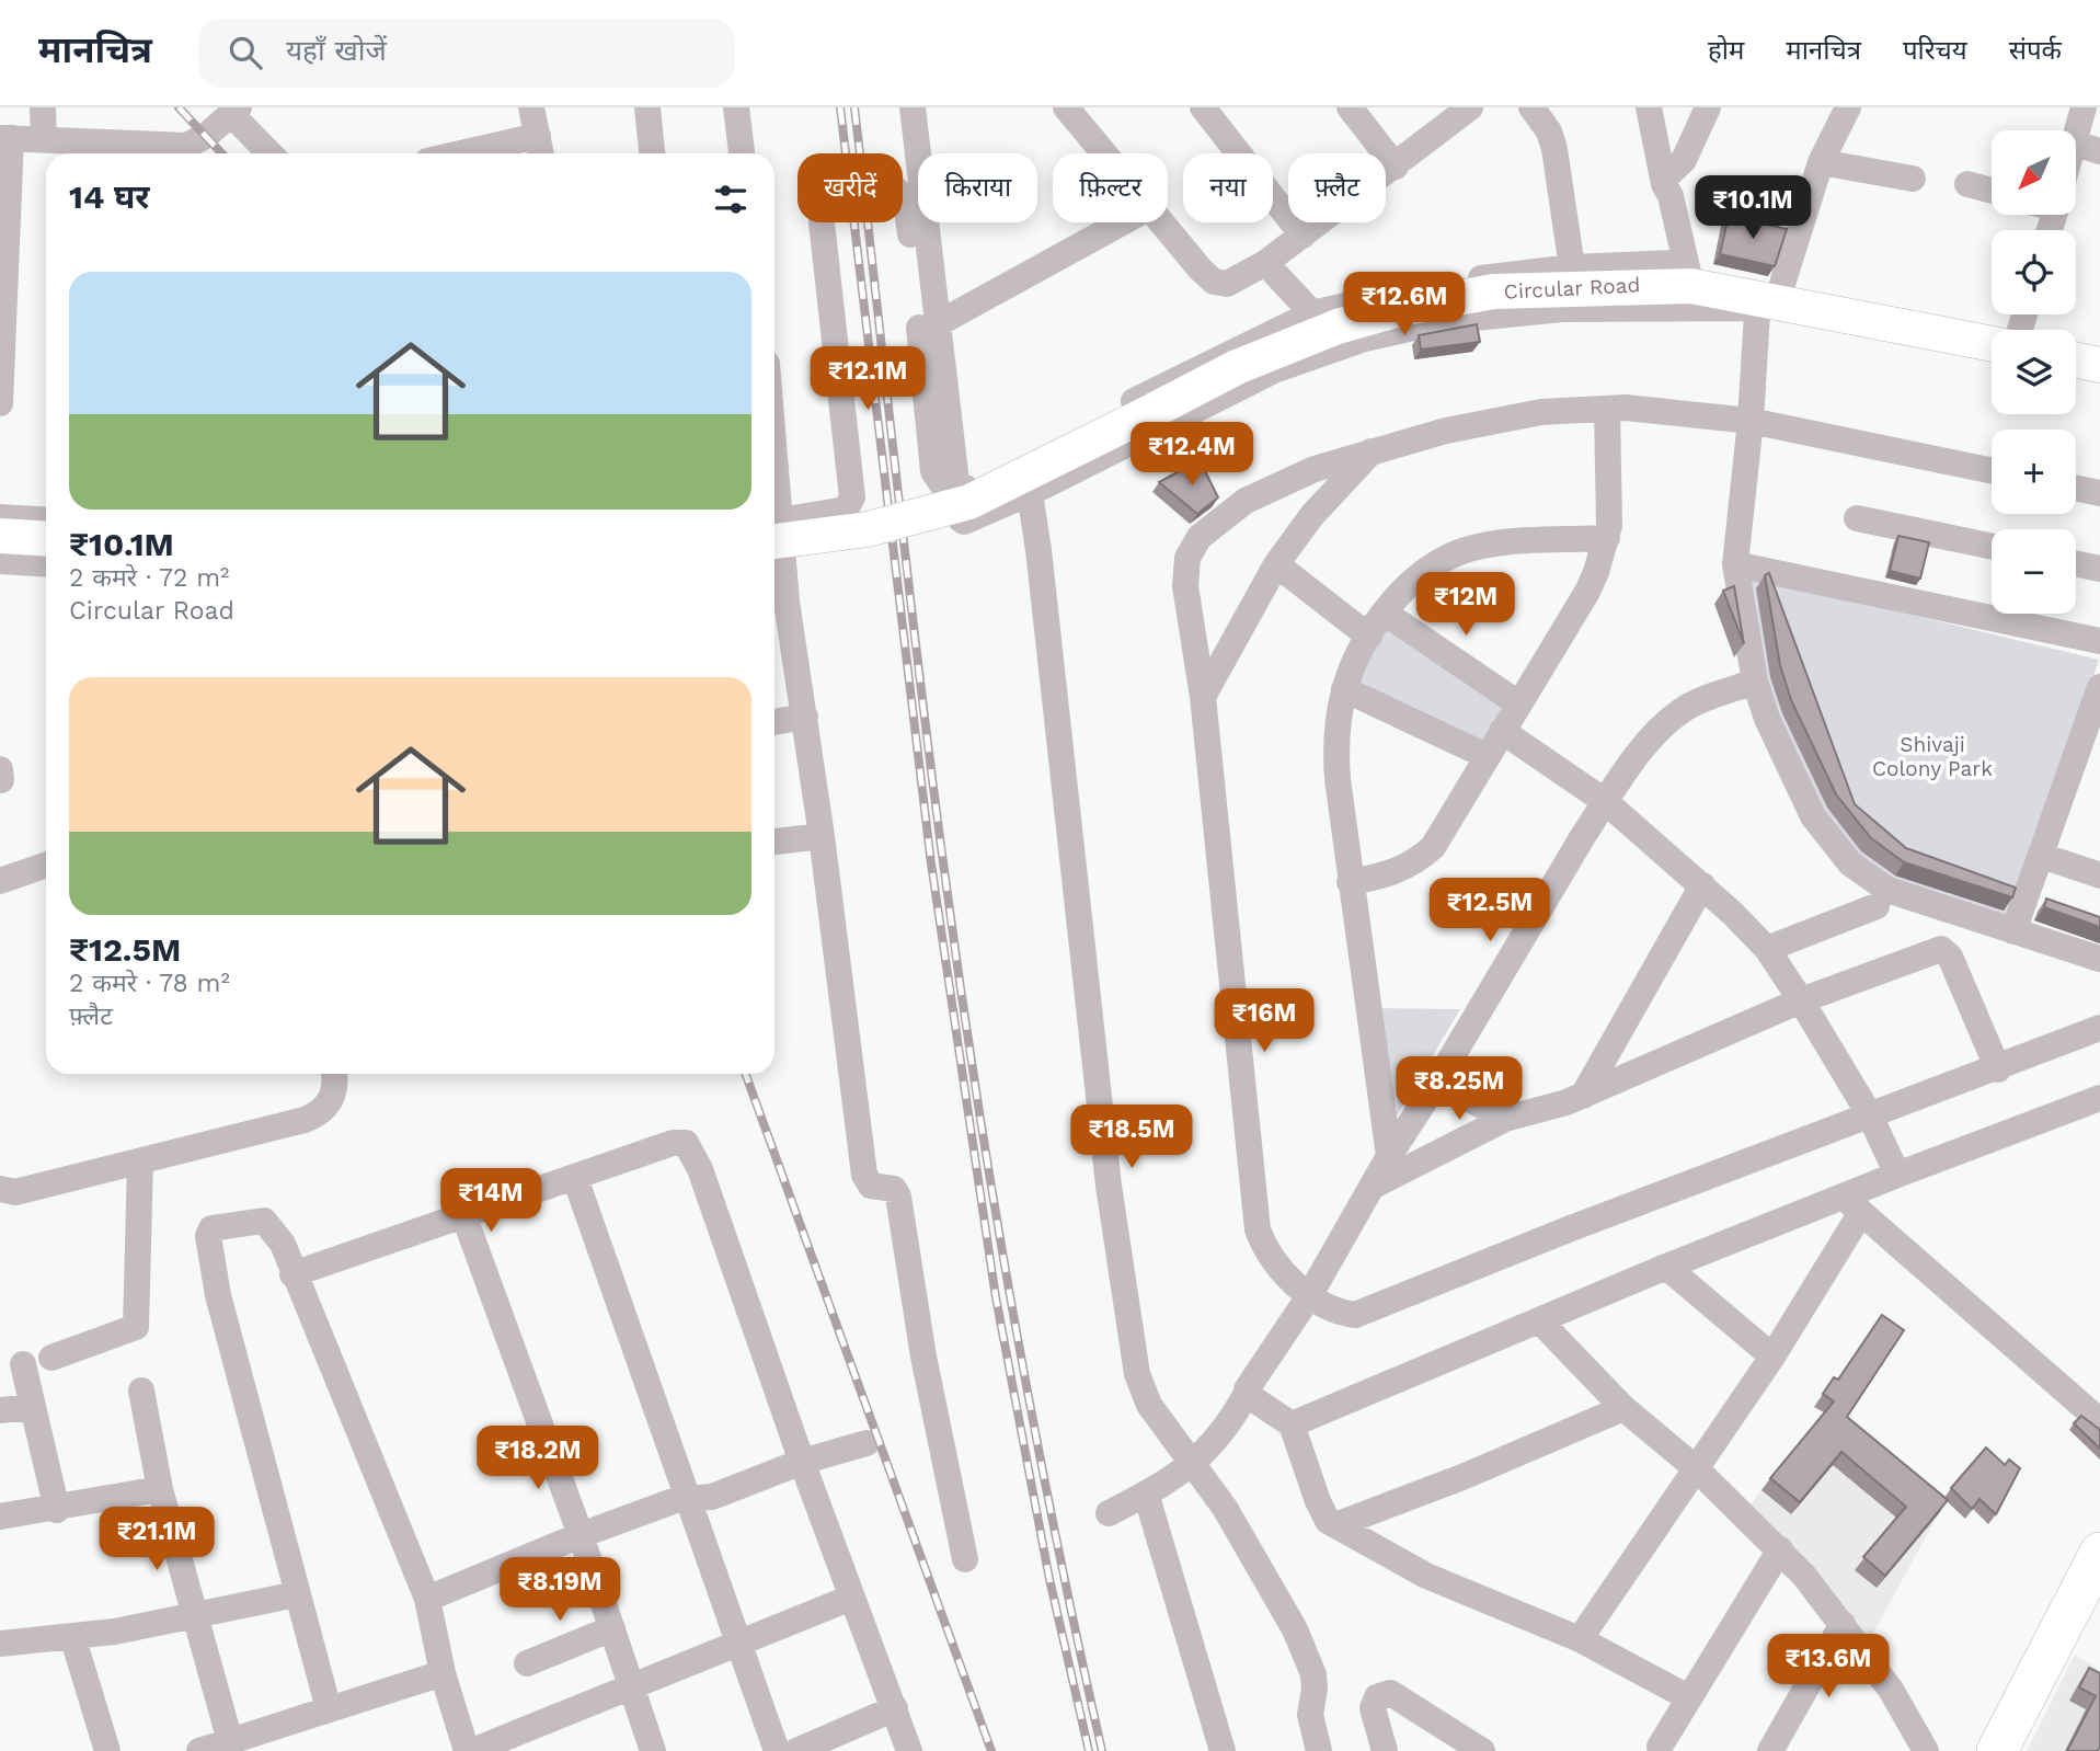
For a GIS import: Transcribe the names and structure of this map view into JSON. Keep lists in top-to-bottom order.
{
  "streets": {
    "main road": ["Circular Road"]
  },
  "parks": ["Shivaji Colony Park"],
  "north": "bottom left",
  "page": {
    "header": "मानचित्र",
    "search": "यहाँ खोजें",
    "nav": [
      "होम",
      "मानचित्र",
      "परिचय",
      "संपर्क"
    ],
    "map_buttons": ["+", "−"],
    "chip": [
      "खरीदें",
      "किराया",
      "फ़िल्टर",
      "नया",
      "फ़्लैट"
    ],
    "heading": "14 घर",
    "price": [
      "₹10.1M",
      "₹12.6M",
      "₹12.1M",
      "₹12.4M",
      "₹12M",
      "₹12.5M",
      "₹16M",
      "₹8.25M",
      "₹18.5M",
      "₹14M",
      "₹18.2M",
      "₹21.1M",
      "₹8.19M",
      "₹13.6M"
    ],
    "list": [
      {
        "name": "₹10.1M",
        "note": "2 कमरे · 72 m² · Circular Road"
      },
      {
        "name": "₹12.5M",
        "note": "2 कमरे · 78 m² · फ़्लैट"
      }
    ]
  }
}
